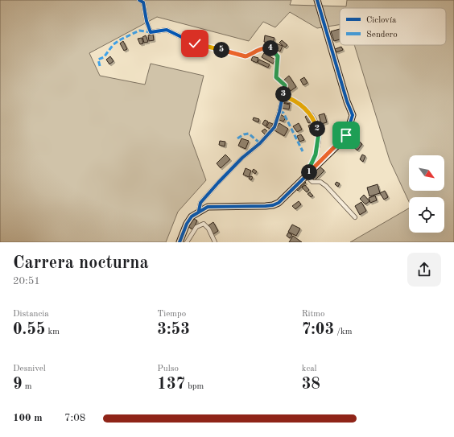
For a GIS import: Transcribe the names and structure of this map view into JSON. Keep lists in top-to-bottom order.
{
  "legend": ["Ciclovía", "Sendero"],
  "north": "bottom right",
  "page": {
    "pins": [
      "4",
      "5",
      "3",
      "2",
      "1"
    ],
    "heading": ["Carrera nocturna", "20:51"],
    "stats": [
      ["Distancia", "0.55 km"],
      ["Tiempo", "3:53"],
      ["Ritmo", "7:03 /km"],
      ["Desnivel", "9 m"],
      ["Pulso", "137 bpm"],
      ["kcal", "38"]
    ],
    "list": [
      {
        "name": "100 m",
        "note": "7:08"
      }
    ]
  }
}
